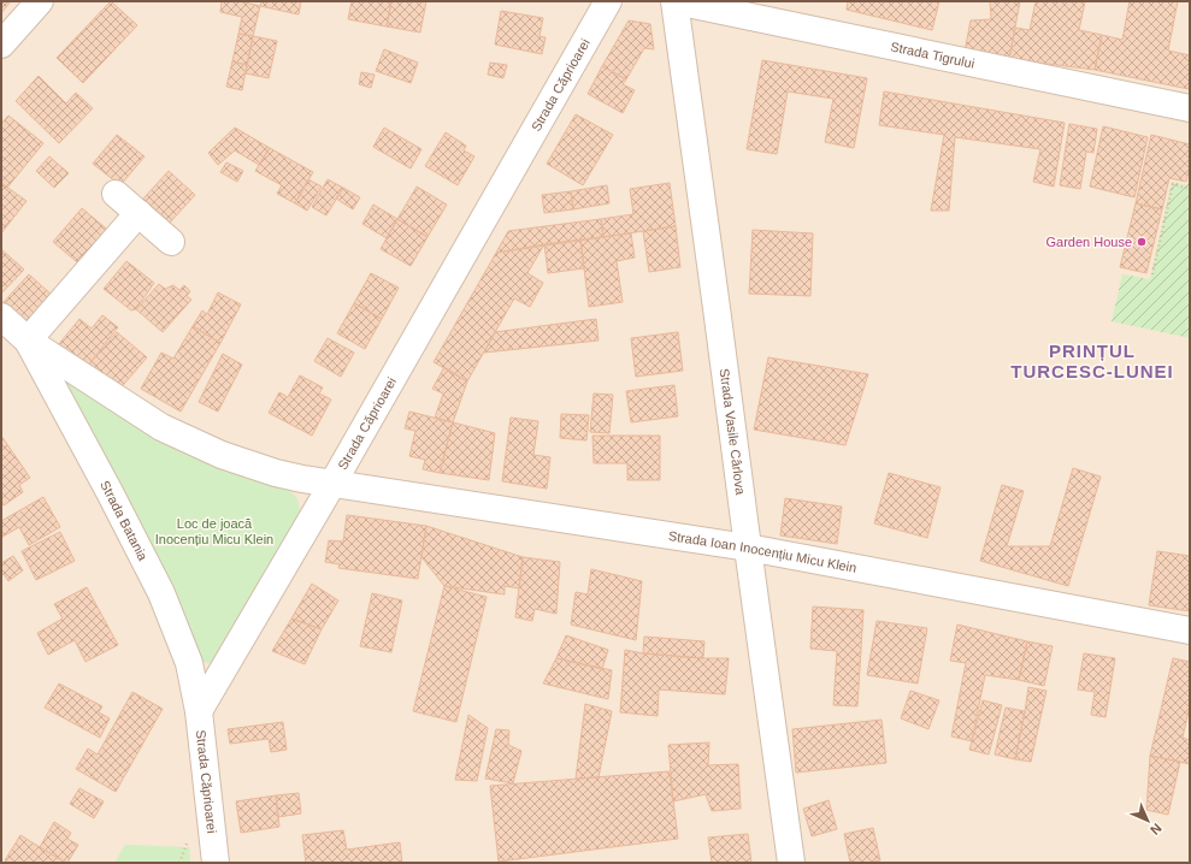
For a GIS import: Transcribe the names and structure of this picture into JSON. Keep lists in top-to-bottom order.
{
  "streets": {
    "street": [
      "Strada Tigrului",
      "Strada Căprioarei",
      "Strada Vasile Cârlova",
      "Strada Batania",
      "Strada Ioan Inocențiu Micu Klein"
    ]
  },
  "crossings": [
    ["Strada Tigrului", "Strada Vasile Cârlova"],
    ["Strada Căprioarei", "Strada Batania"],
    ["Strada Căprioarei", "Strada Ioan Inocențiu Micu Klein"],
    ["Strada Vasile Cârlova", "Strada Ioan Inocențiu Micu Klein"],
    ["Strada Batania", "Strada Ioan Inocențiu Micu Klein"]
  ],
  "districts": ["PRINȚUL TURCESC-LUNEI"],
  "parks": ["Loc de joacă Inocențiu Micu Klein"],
  "places": ["Garden House"],
  "north": "bottom right"
}
